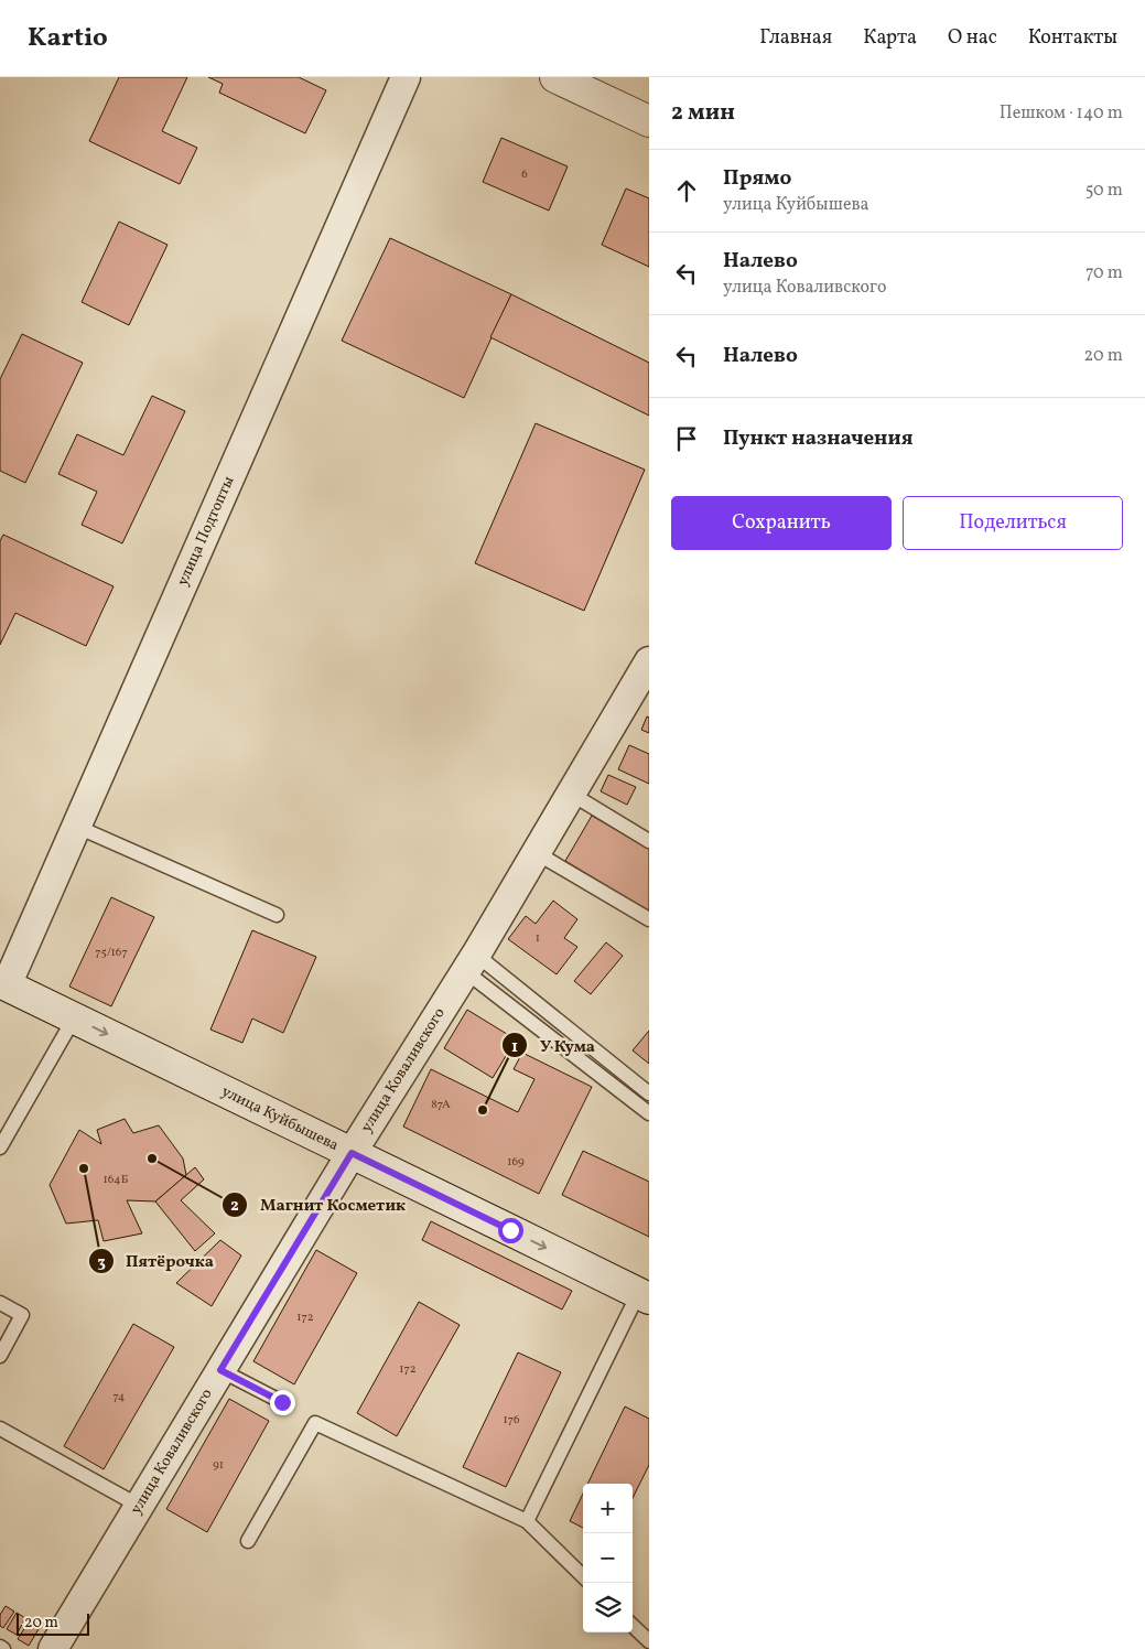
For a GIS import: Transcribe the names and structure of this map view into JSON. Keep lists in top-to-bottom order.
{
  "streets": {
    "main road": ["улица Куйбышева"],
    "street": ["улица Подтопты", "улица Коваливского"]
  },
  "crossings": [
    ["улица Подтопты", "улица Куйбышева"],
    ["улица Коваливского", "улица Куйбышева"]
  ],
  "one_way": ["улица Куйбышева"],
  "places": ["У Кума", "Магнит Косметик", "Пятёрочка"],
  "house_numbers": [
    "6",
    "1",
    "75/167",
    "87А",
    "169",
    "164Б",
    "172",
    "172",
    "74",
    "176",
    "91"
  ],
  "scale_bar": "20 m",
  "page": {
    "header": "Kartio",
    "nav": [
      "Главная",
      "Карта",
      "О нас",
      "Контакты"
    ],
    "heading": ["2 мин", "Пешком · 140 m"],
    "list": [
      ["Прямо", "улица Куйбышева", "50 m"],
      ["Налево", "улица Коваливского", "70 m"],
      ["Налево", "20 m"],
      "Пункт назначения"
    ],
    "buttons": ["Сохранить", "Поделиться"],
    "map_buttons": ["+", "−"],
    "scale": "20 m"
  }
}
